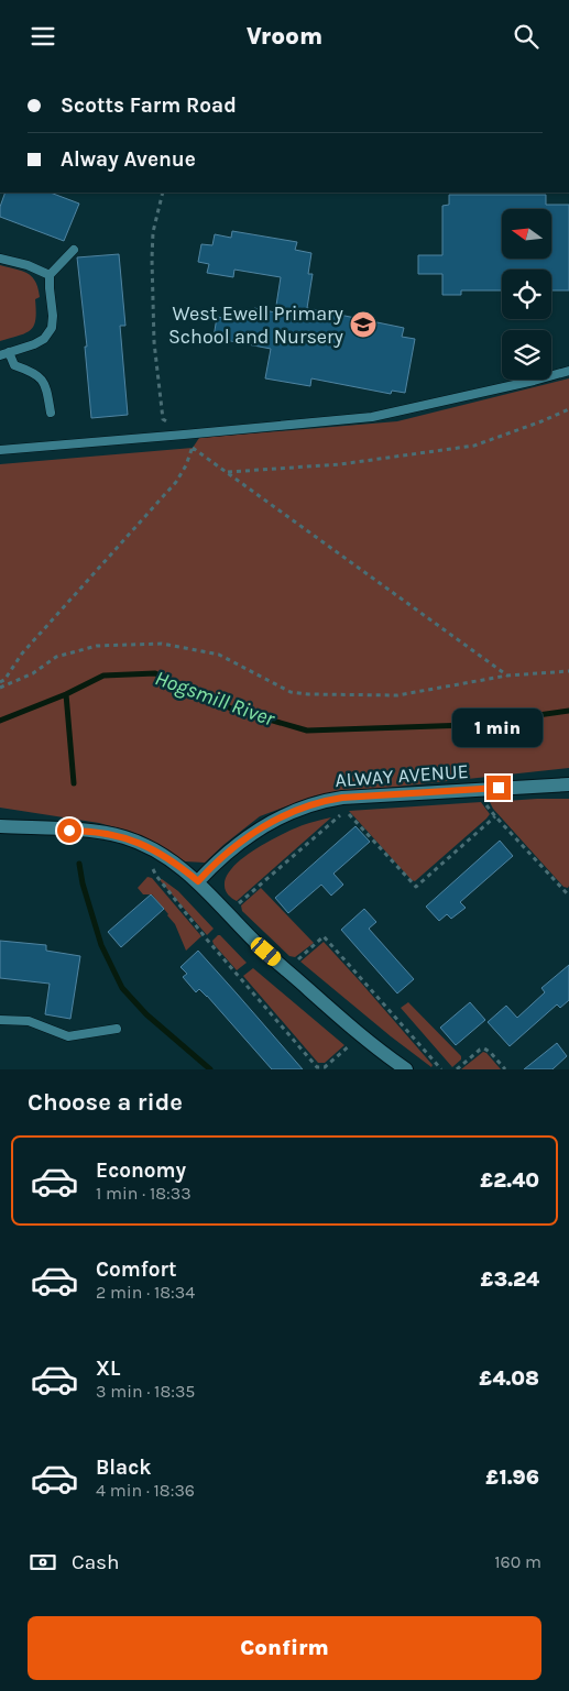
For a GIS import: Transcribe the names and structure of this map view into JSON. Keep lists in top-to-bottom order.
{
  "streets": {
    "street": ["ALWAY AVENUE"]
  },
  "water": ["Hogsmill River"],
  "places": {
    "school or university": ["West Ewell Primary School and Nursery"]
  },
  "north": "left",
  "page": {
    "header": "Vroom",
    "banner": ["Scotts Farm Road", "Alway Avenue"],
    "bubble": "1 min",
    "heading": "Choose a ride",
    "list": [
      {
        "name": "Economy",
        "note": "1 min · 18:33",
        "value": "£2.40"
      },
      {
        "name": "Comfort",
        "note": "2 min · 18:34",
        "value": "£3.24"
      },
      {
        "name": "XL",
        "note": "3 min · 18:35",
        "value": "£4.08"
      },
      {
        "name": "Black",
        "note": "4 min · 18:36",
        "value": "£1.96"
      }
    ],
    "pay": ["Cash", "160 m"],
    "buttons": "Confirm"
  }
}
